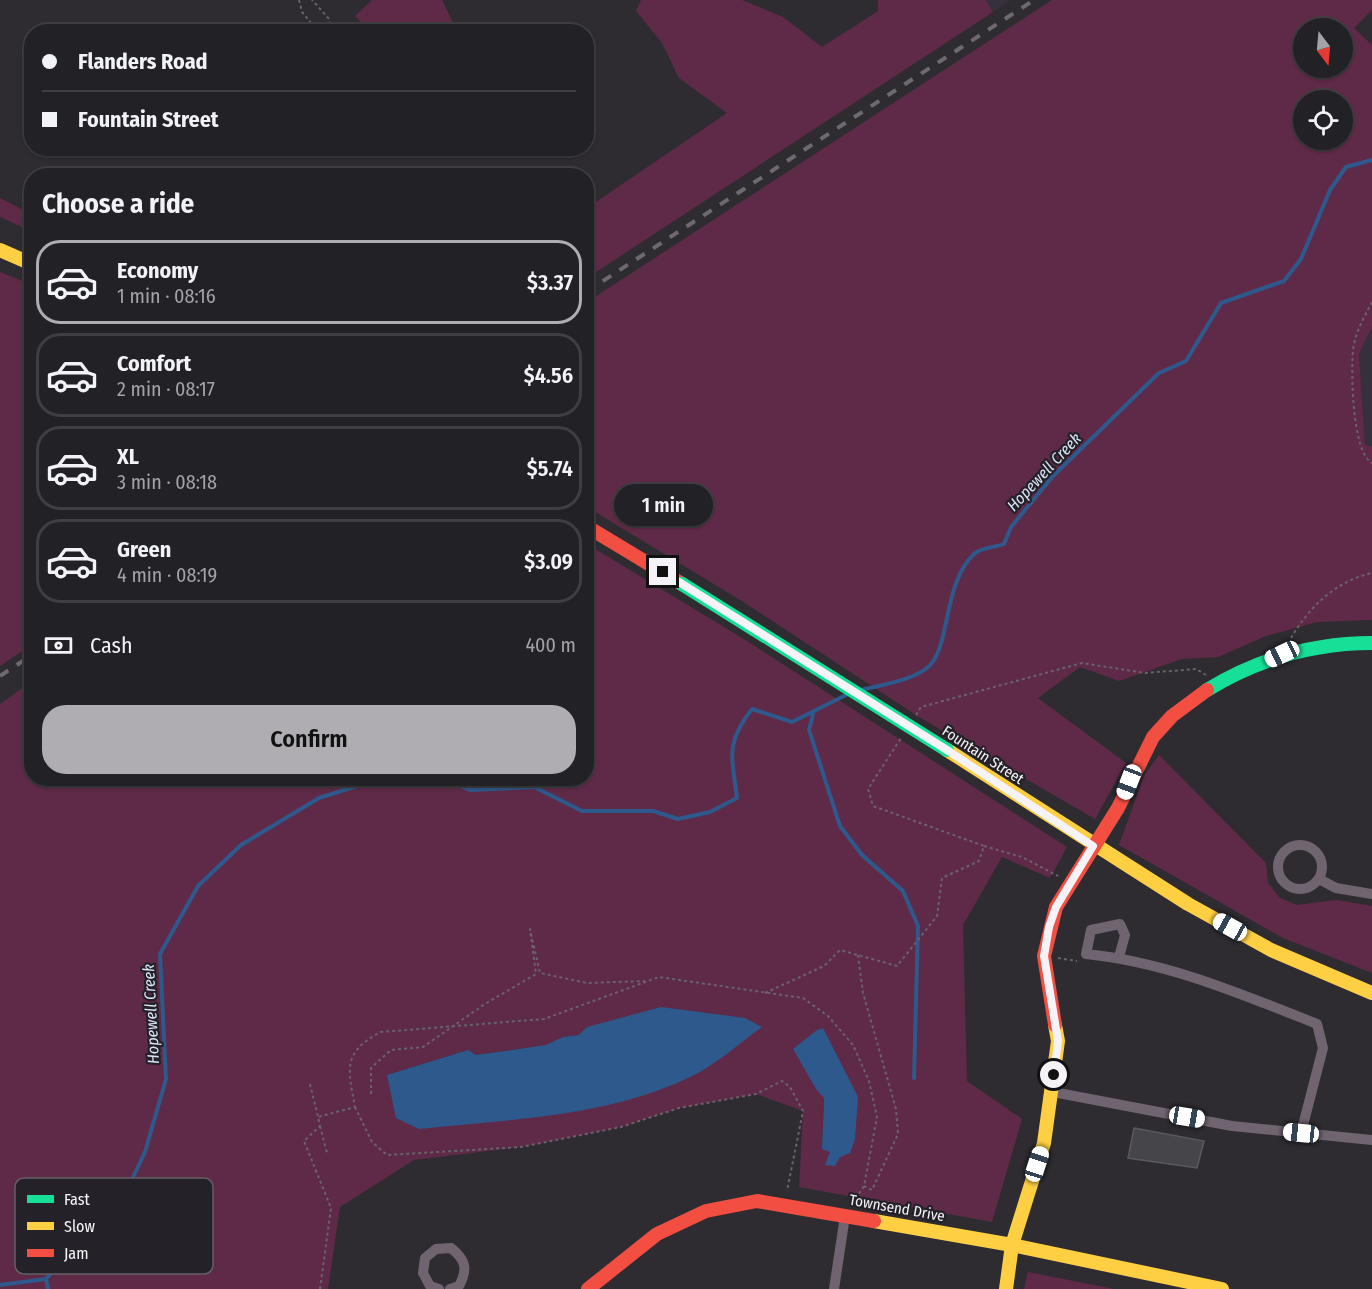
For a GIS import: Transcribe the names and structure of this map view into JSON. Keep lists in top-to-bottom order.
{
  "streets": {
    "street": ["Fountain Street", "Townsend Drive"]
  },
  "water": ["Hopewell Creek"],
  "legend": ["Fast", "Slow", "Jam"],
  "north": "bottom",
  "page": {
    "banner": ["Flanders Road", "Fountain Street"],
    "heading": "Choose a ride",
    "list": [
      {
        "name": "Economy",
        "note": "1 min · 08:16",
        "value": "$3.37"
      },
      {
        "name": "Comfort",
        "note": "2 min · 08:17",
        "value": "$4.56"
      },
      {
        "name": "XL",
        "note": "3 min · 08:18",
        "value": "$5.74"
      },
      {
        "name": "Green",
        "note": "4 min · 08:19",
        "value": "$3.09"
      }
    ],
    "bubble": "1 min",
    "pay": ["Cash", "400 m"],
    "buttons": "Confirm"
  }
}
